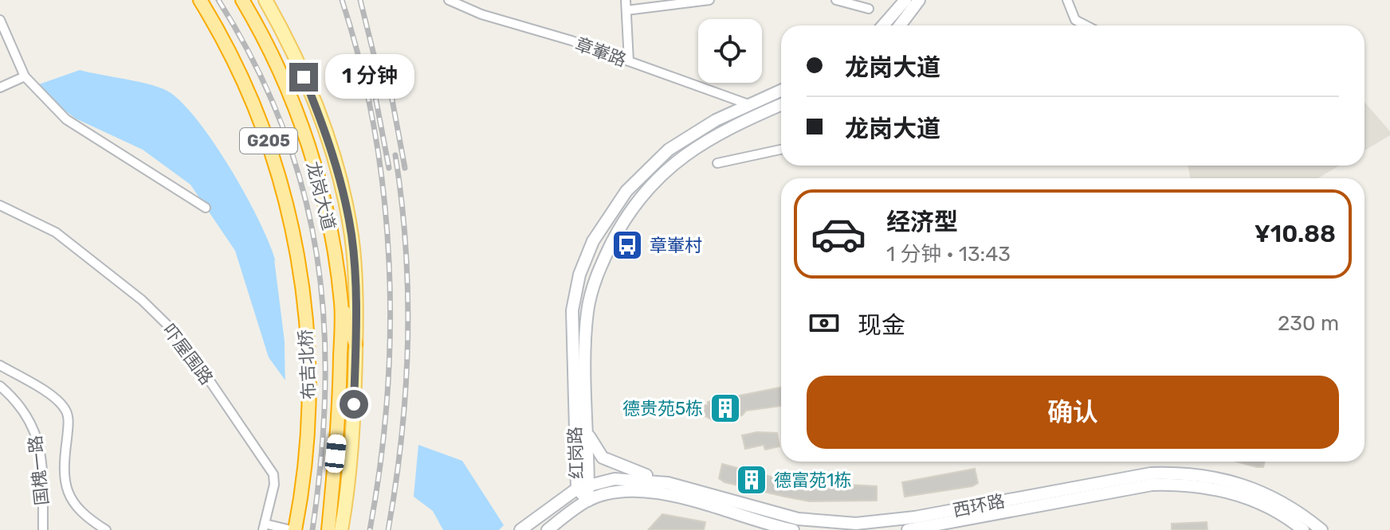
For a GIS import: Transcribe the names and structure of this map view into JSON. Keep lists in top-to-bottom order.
{
  "streets": {
    "highway": ["G205", "龙岗大道", "布吉北桥"],
    "main road": ["红岗路", "西环路"],
    "street": ["章輋路", "吓屋围路", "国槐一路"]
  },
  "crossings": [
    ["章輋路", "红岗路"],
    ["龙岗大道", "布吉北桥"],
    ["红岗路", "西环路"]
  ],
  "places": {
    "bus stop": ["章輋村"],
    "building": ["德贵苑5栋", "德富苑1栋"]
  },
  "page": {
    "banner": ["龙岗大道", "龙岗大道"],
    "bubble": "1 分钟",
    "list": [
      {
        "name": "经济型",
        "note": "1 分钟 · 13:43",
        "value": "¥10.88"
      }
    ],
    "pay": ["现金", "230 m"],
    "buttons": "确认"
  }
}
